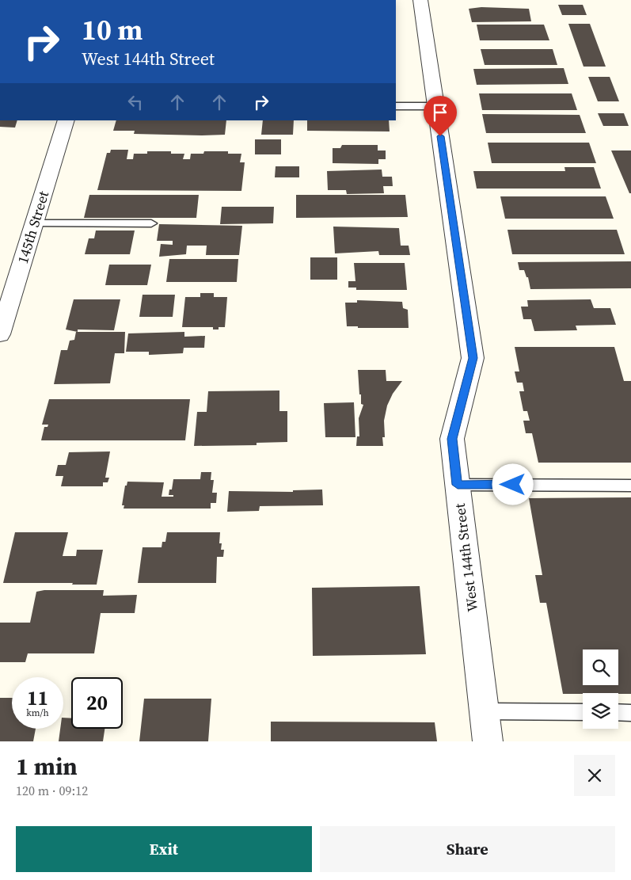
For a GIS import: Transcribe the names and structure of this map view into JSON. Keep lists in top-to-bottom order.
{
  "streets": {
    "street": ["145th Street", "West 144th Street"]
  },
  "page": {
    "turn": ["10 m", "West 144th Street"],
    "speed": "11 km/h",
    "limit": "20",
    "heading": ["1 min", "120 m · 09:12"],
    "buttons": ["Exit", "Share"]
  }
}
